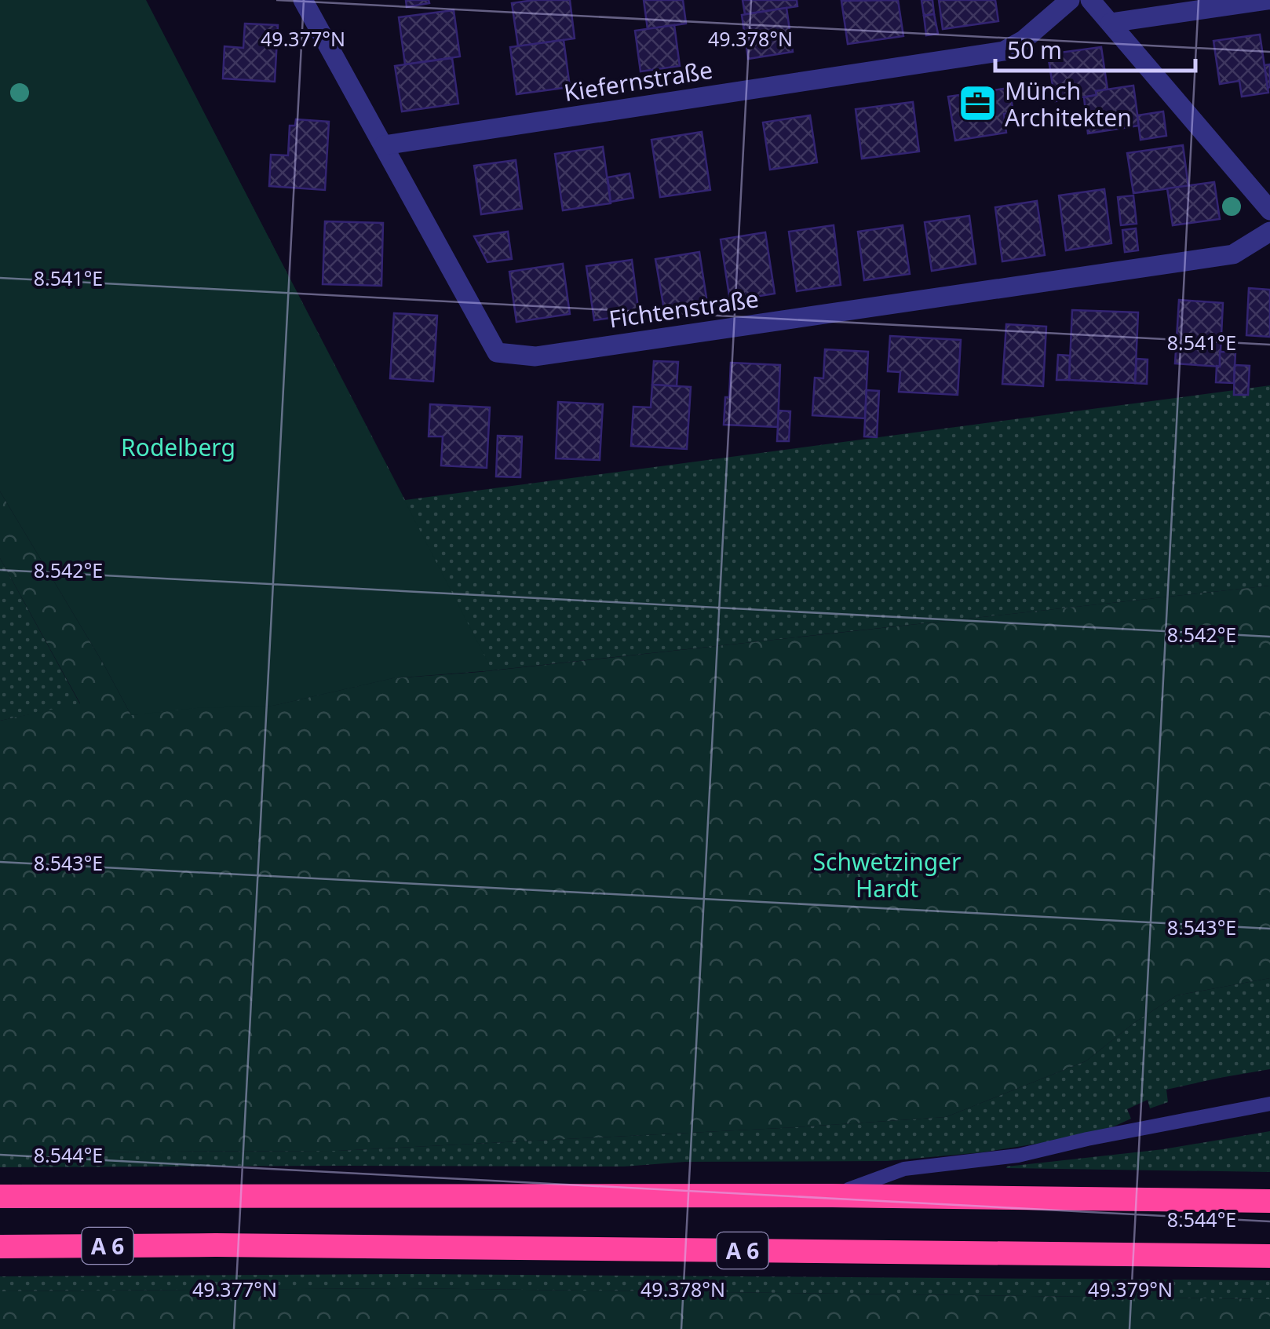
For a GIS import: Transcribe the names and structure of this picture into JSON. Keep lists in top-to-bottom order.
{
  "streets": {
    "highway": ["A 6"],
    "street": ["Kiefernstraße", "Fichtenstraße"]
  },
  "crossings": [
    ["Kiefernstraße", "Fichtenstraße"]
  ],
  "parks": ["Rodelberg", "Schwetzinger Hardt"],
  "places": {
    "office": ["Münch Architekten"]
  },
  "scale_bar": "50 m",
  "coordinates": [
    "49.377°N",
    "49.378°N",
    "8.541°E",
    "8.542°E",
    "8.543°E",
    "8.544°E",
    "49.379°N"
  ]
}
